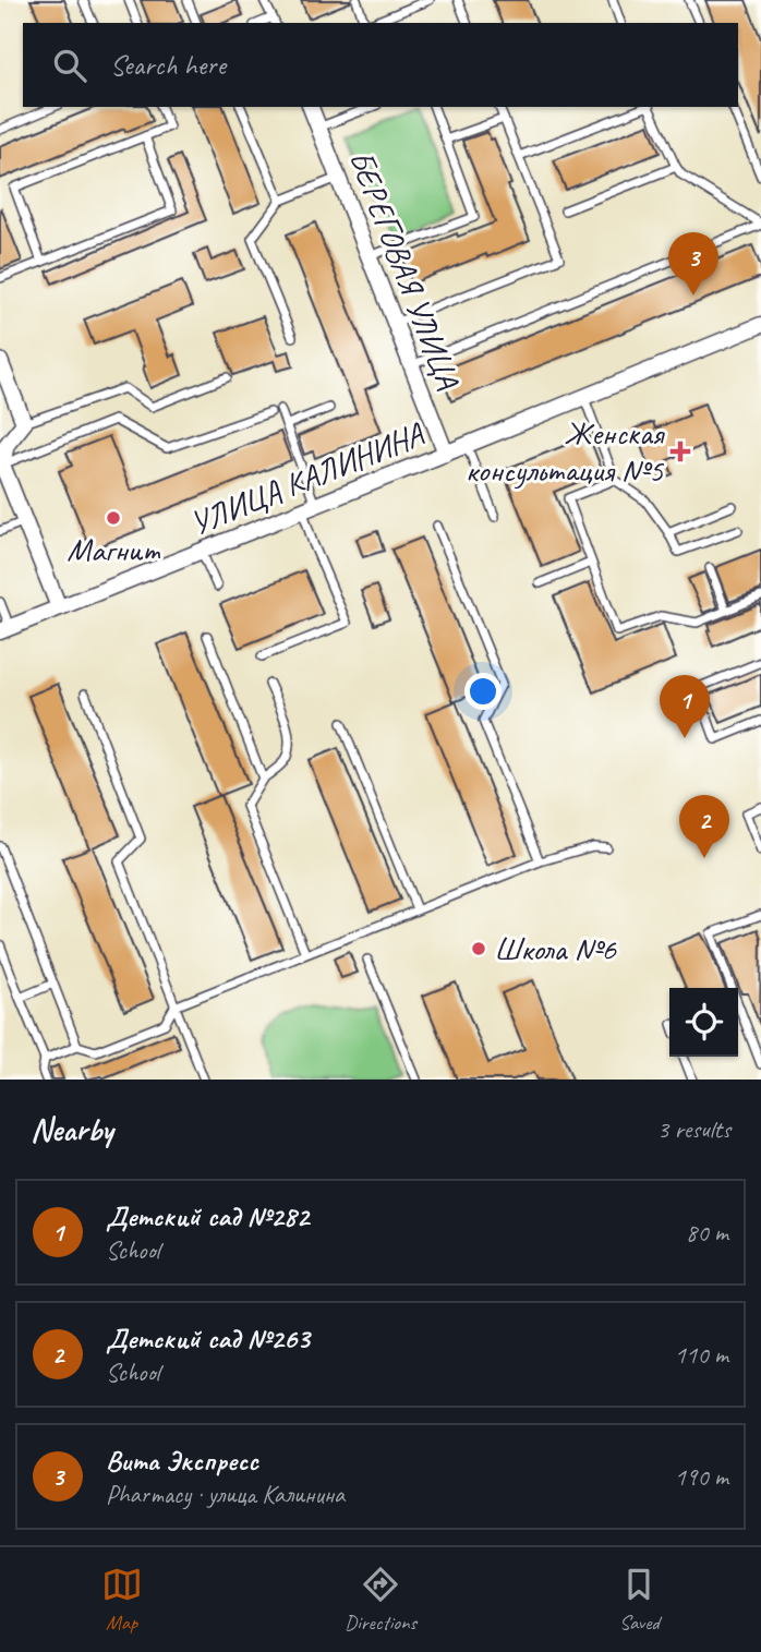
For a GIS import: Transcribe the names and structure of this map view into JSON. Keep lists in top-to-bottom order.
{
  "streets": {
    "street": ["БЕРЕГОВАЯ УЛИЦА", "УЛИЦА КАЛИНИНА"]
  },
  "crossings": [
    ["БЕРЕГОВАЯ УЛИЦА", "УЛИЦА КАЛИНИНА"]
  ],
  "places": {
    "health": ["Женская консультация №5"],
    "other": ["Магнит", "Школа №6"]
  },
  "page": {
    "search": "Search here",
    "pins": ["3", "1", "2"],
    "heading": ["Nearby", "3 results"],
    "list": [
      {
        "mark": "1",
        "name": "Детский сад №282",
        "note": "School",
        "value": "80 m"
      },
      {
        "mark": "2",
        "name": "Детский сад №263",
        "note": "School",
        "value": "110 m"
      },
      {
        "mark": "3",
        "name": "Вита Экспресс",
        "note": "Pharmacy · улица Калинина",
        "value": "190 m"
      }
    ],
    "nav": ["Map", "Directions", "Saved"]
  }
}
